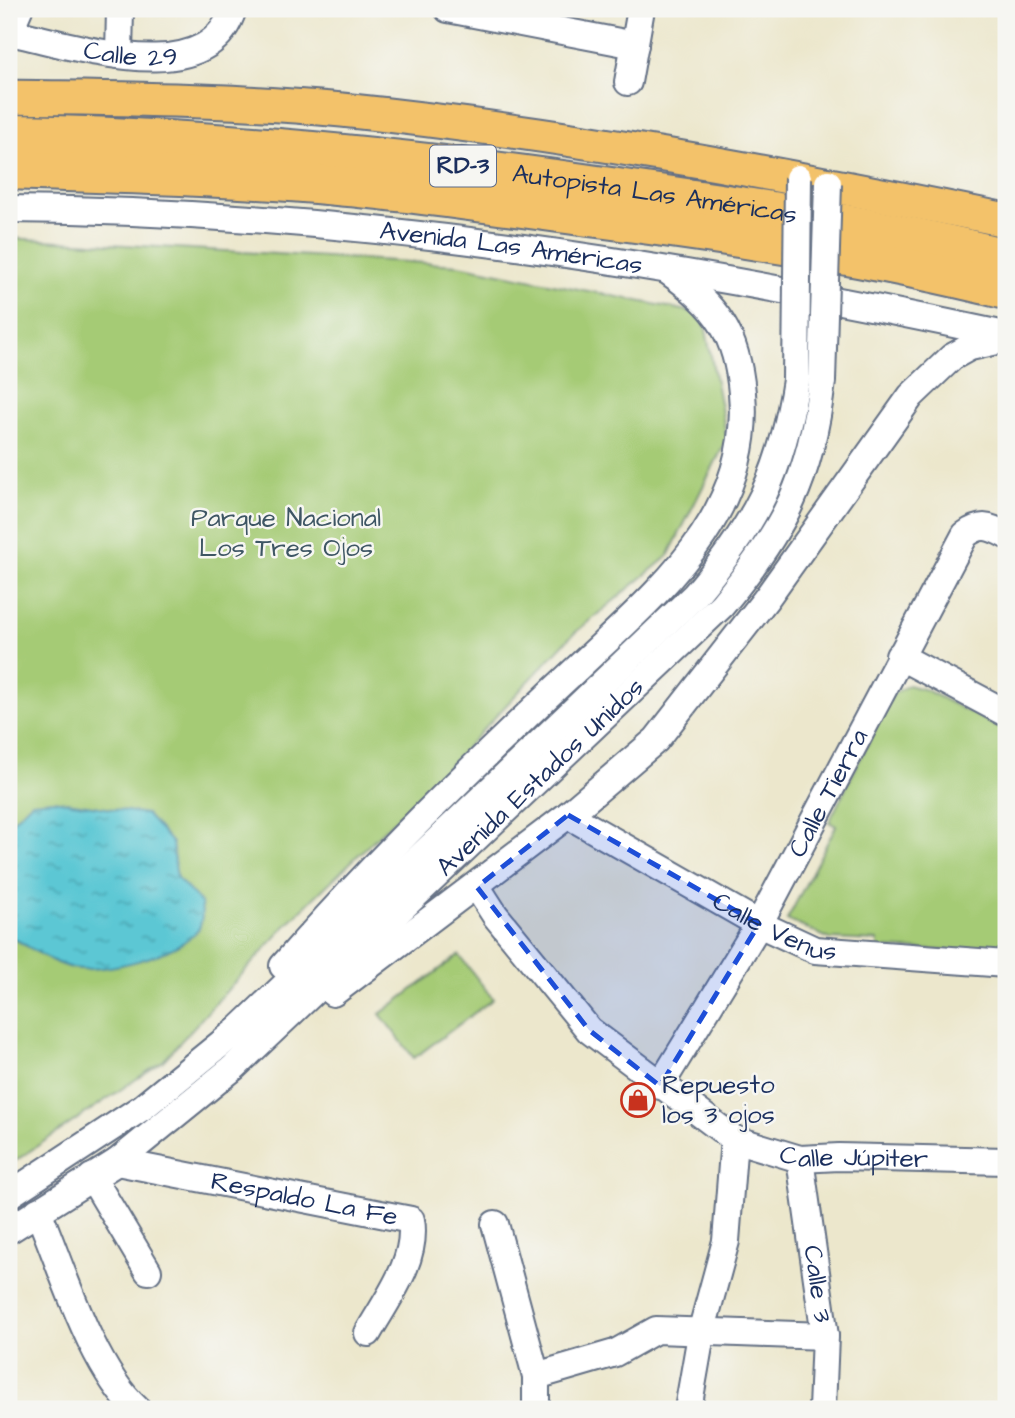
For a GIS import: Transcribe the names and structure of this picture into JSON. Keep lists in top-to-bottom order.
{
  "streets": {
    "highway": ["RD-3", "Autopista Las Américas"],
    "street": [
      "Calle 29",
      "Avenida Las Américas",
      "Avenida Estados Unidos",
      "Calle Tierra",
      "Calle Venus",
      "Calle Júpiter",
      "Respaldo La Fe",
      "Calle 3"
    ]
  },
  "crossings": [
    ["Avenida Estados Unidos", "Respaldo La Fe"],
    ["Calle Tierra", "Calle Venus"],
    ["Calle Tierra", "Calle Júpiter"],
    ["Calle Júpiter", "Calle 3"]
  ],
  "parks": ["Parque Nacional Los Tres Ojos"],
  "places": {
    "shop": ["Repuesto los 3 ojos"]
  }
}
